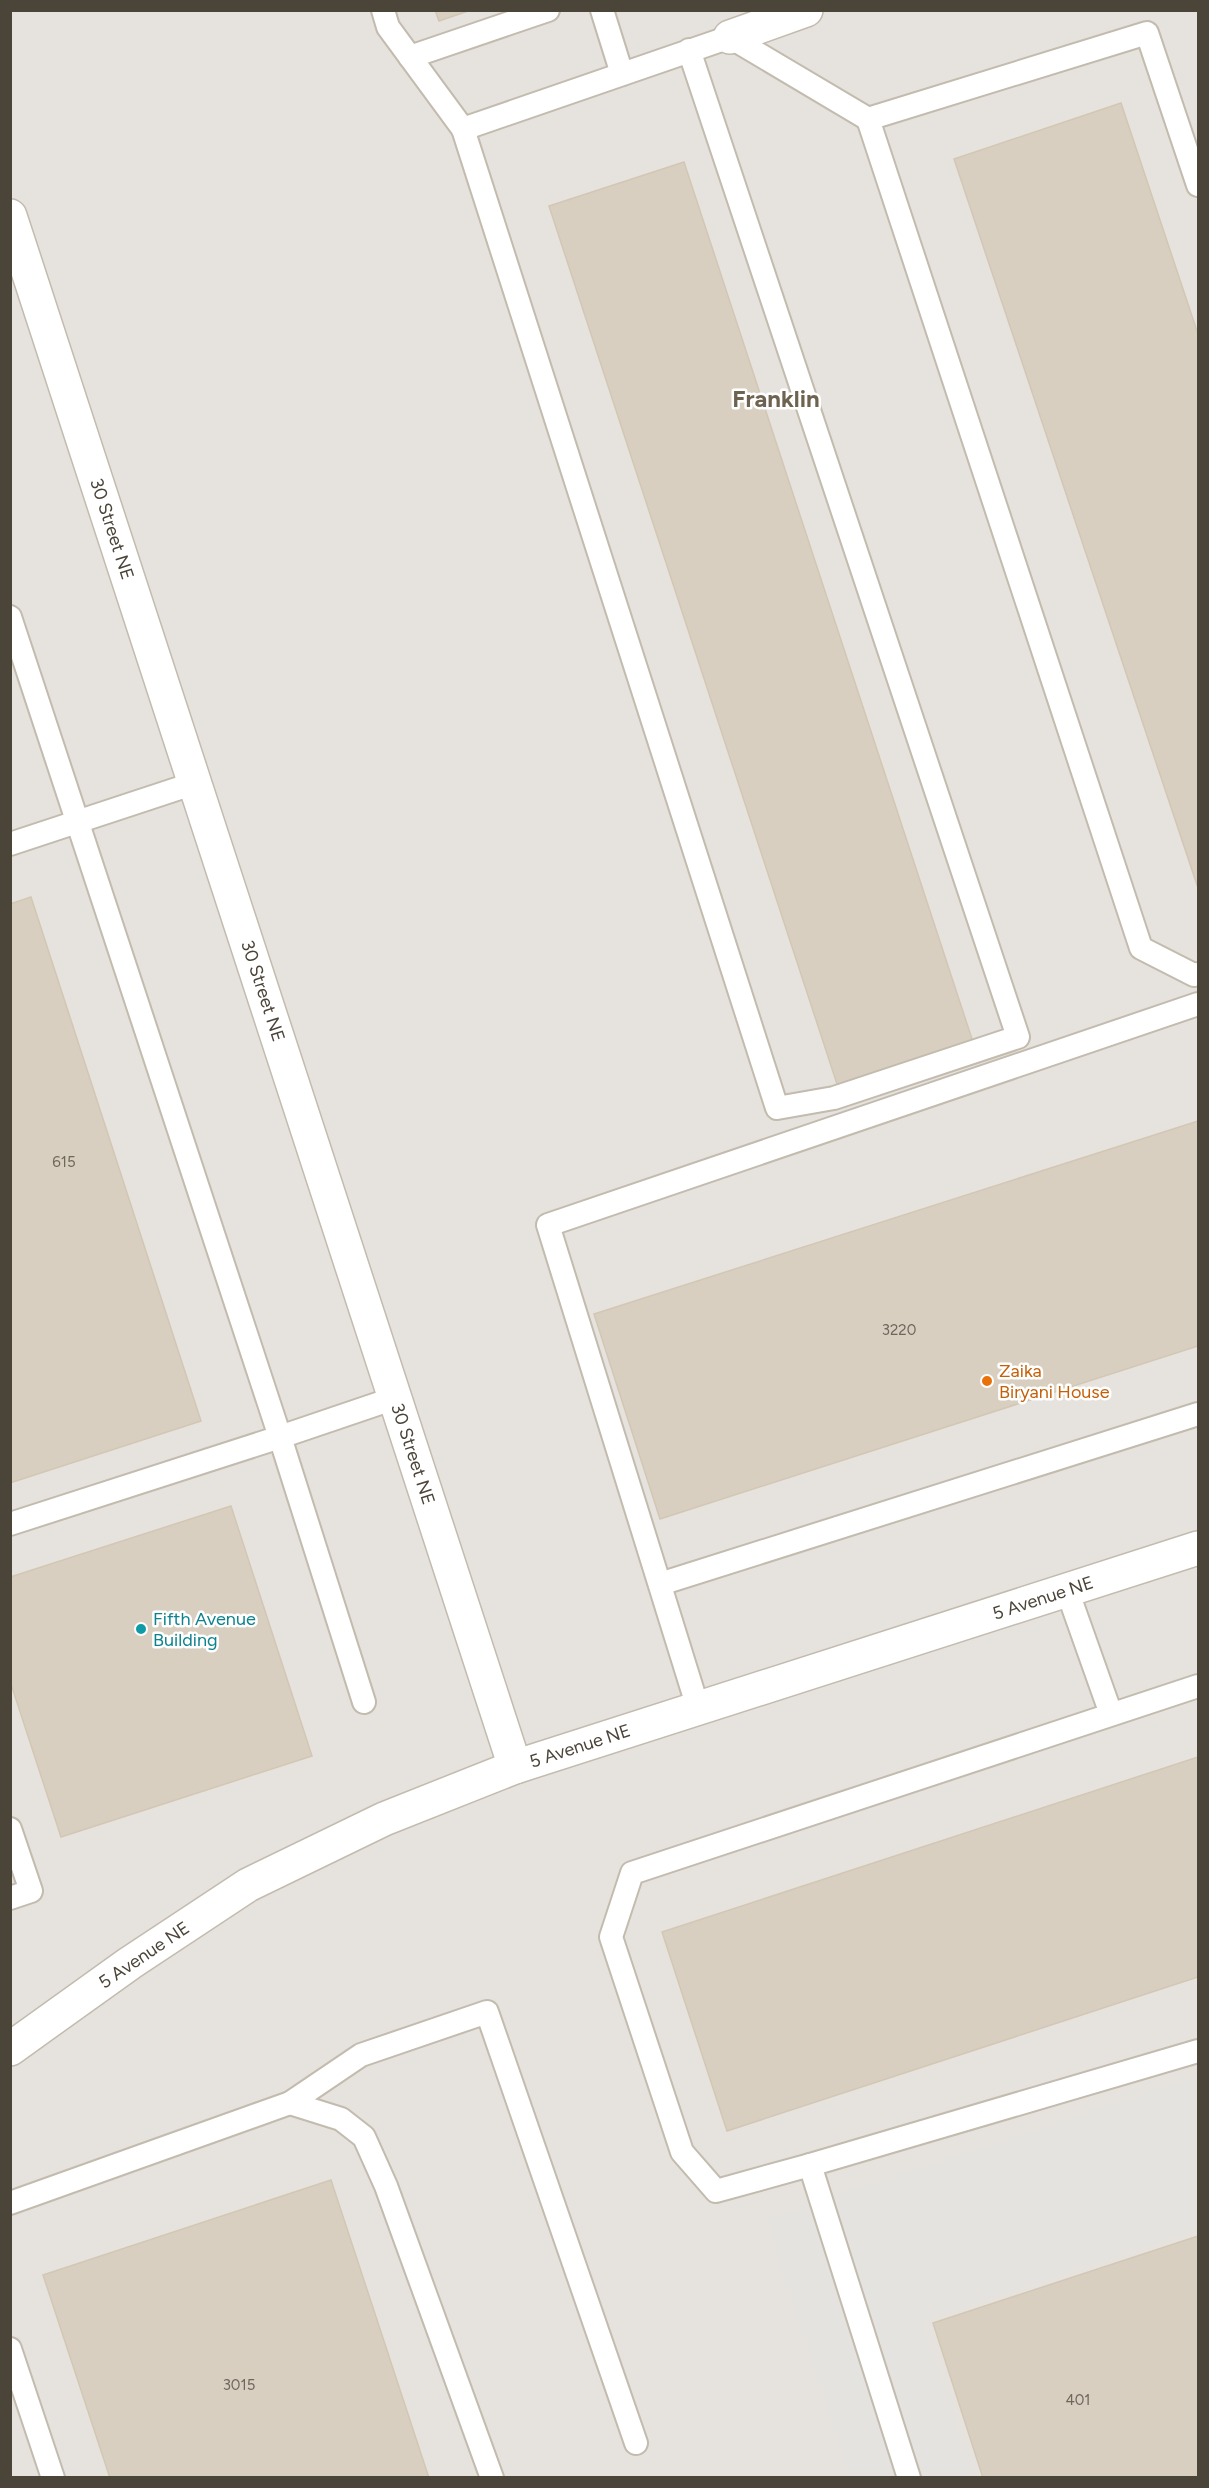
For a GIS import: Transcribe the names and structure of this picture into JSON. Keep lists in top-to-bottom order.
{
  "streets": {
    "street": ["30 Street NE", "5 Avenue NE"]
  },
  "crossings": [
    ["30 Street NE", "5 Avenue NE"]
  ],
  "districts": ["Franklin"],
  "places": ["Zaika Biryani House", "Fifth Avenue Building"],
  "house_numbers": [
    "615",
    "3220",
    "3015",
    "401"
  ]
}
